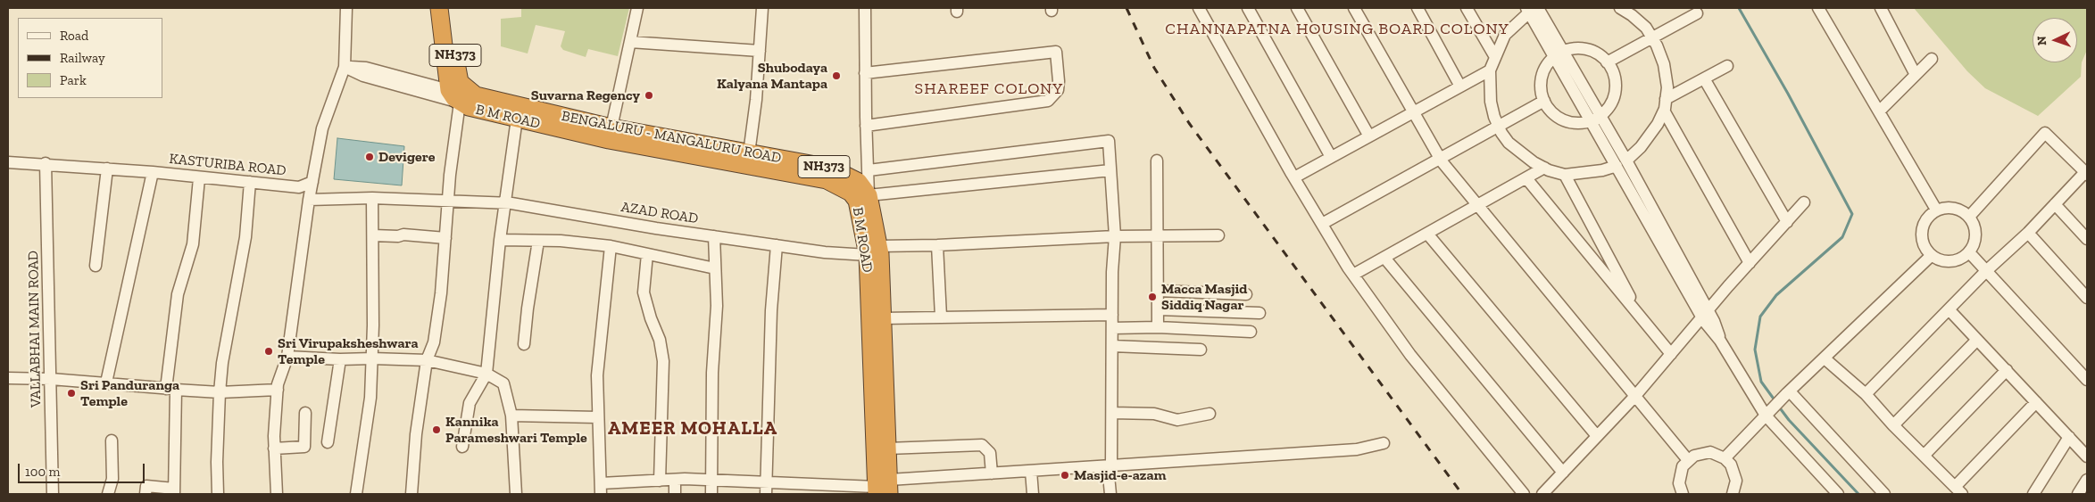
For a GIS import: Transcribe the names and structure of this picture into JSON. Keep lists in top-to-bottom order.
{
  "streets": {
    "highway": ["NH373", "B M ROAD", "BENGALURU - MANGALURU ROAD"],
    "street": ["KASTURIBA ROAD", "AZAD ROAD", "VALLABHAI MAIN ROAD"]
  },
  "crossings": [
    ["NH373", "B M ROAD"],
    ["NH373", "BENGALURU - MANGALURU ROAD"],
    ["NH373", "AZAD ROAD"],
    ["B M ROAD", "BENGALURU - MANGALURU ROAD"],
    ["B M ROAD", "AZAD ROAD"],
    ["KASTURIBA ROAD", "VALLABHAI MAIN ROAD"]
  ],
  "districts": ["CHANNAPATNA HOUSING BOARD COLONY", "SHAREEF COLONY", "AMEER MOHALLA"],
  "places": [
    "Shubodaya Kalyana Mantapa",
    "Suvarna Regency",
    "Devigere",
    "Macca Masjid Siddiq Nagar",
    "Sri Virupaksheshwara Temple",
    "Sri Panduranga Temple",
    "Kannika Parameshwari Temple",
    "Masjid-e-azam"
  ],
  "legend": ["Road", "Railway", "Park"],
  "scale_bar": "100 m",
  "north": "left"
}
